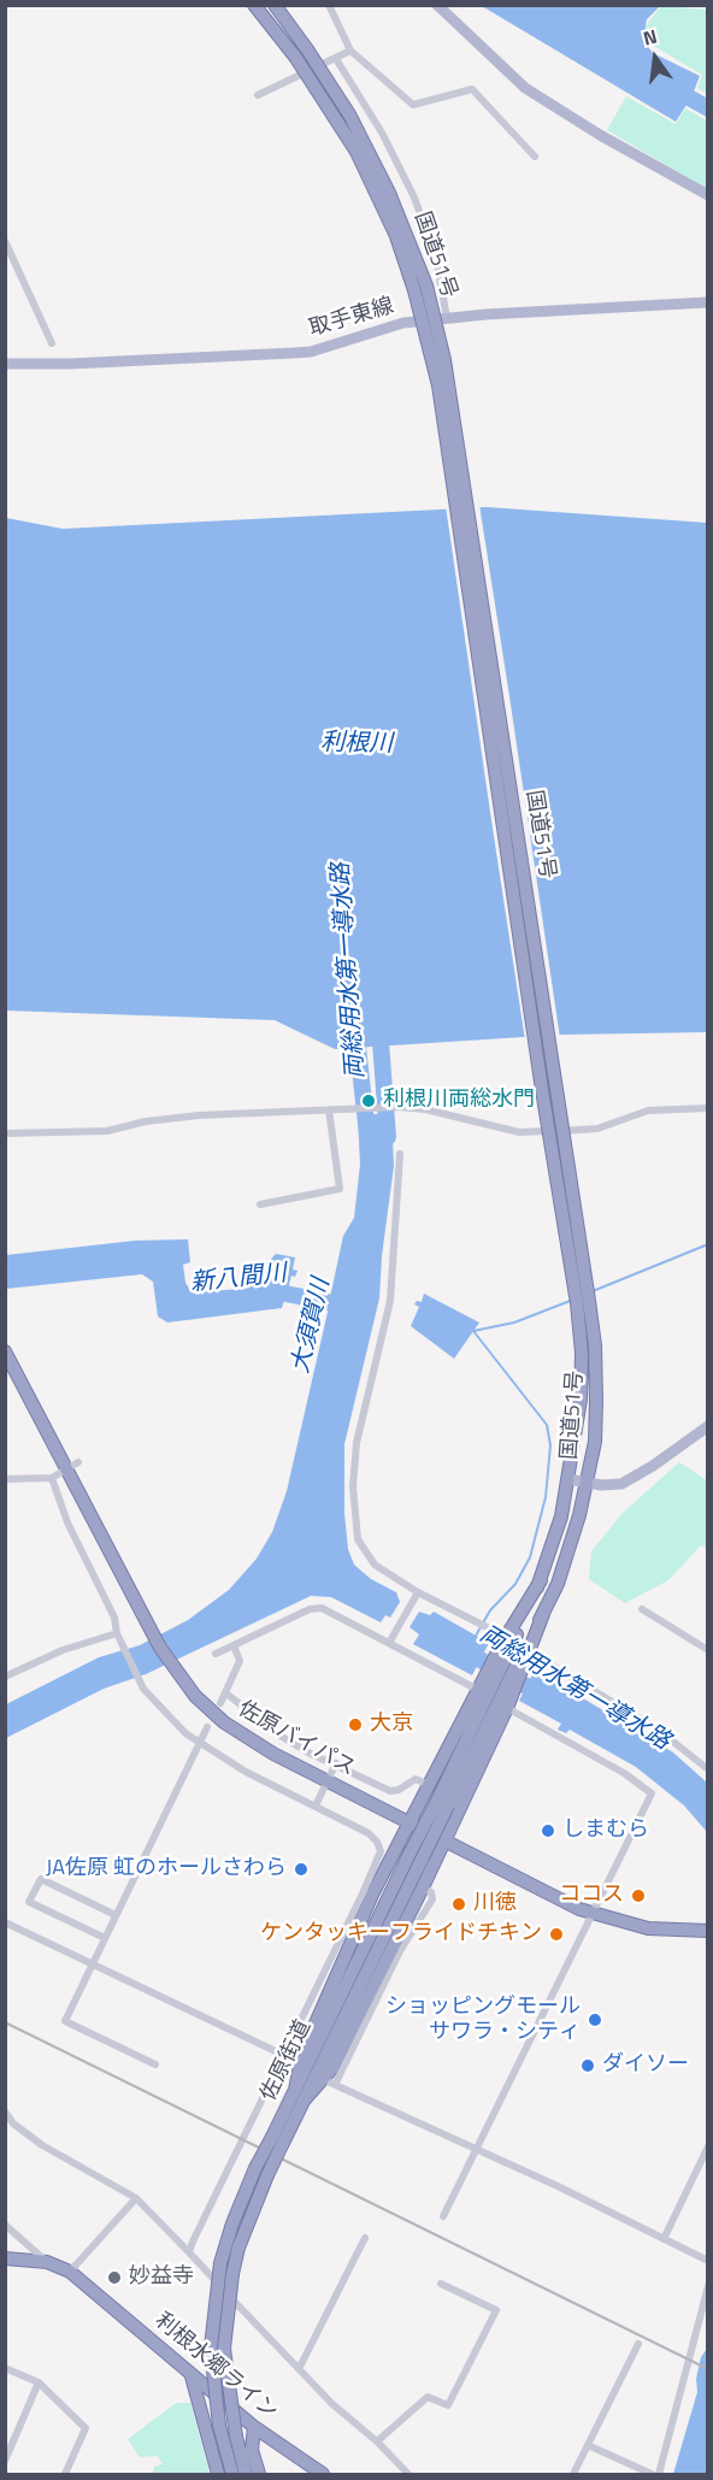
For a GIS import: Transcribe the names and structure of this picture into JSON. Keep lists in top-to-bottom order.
{
  "streets": {
    "highway": [
      "国道51号",
      "佐原バイパス",
      "佐原街道",
      "利根水郷ライン"
    ],
    "main road": ["取手東線"]
  },
  "water": [
    "利根川",
    "両総用水第一導水路",
    "新八間川",
    "大須賀川"
  ],
  "places": [
    "利根川両総水門",
    "大京",
    "しまむら",
    "JA佐原 虹のホールさわら",
    "ココス",
    "川徳",
    "ケンタッキーフライドチキン",
    "ショッピングモール サワラ・シティ",
    "ダイソー",
    "妙益寺"
  ],
  "north": "top"
}
